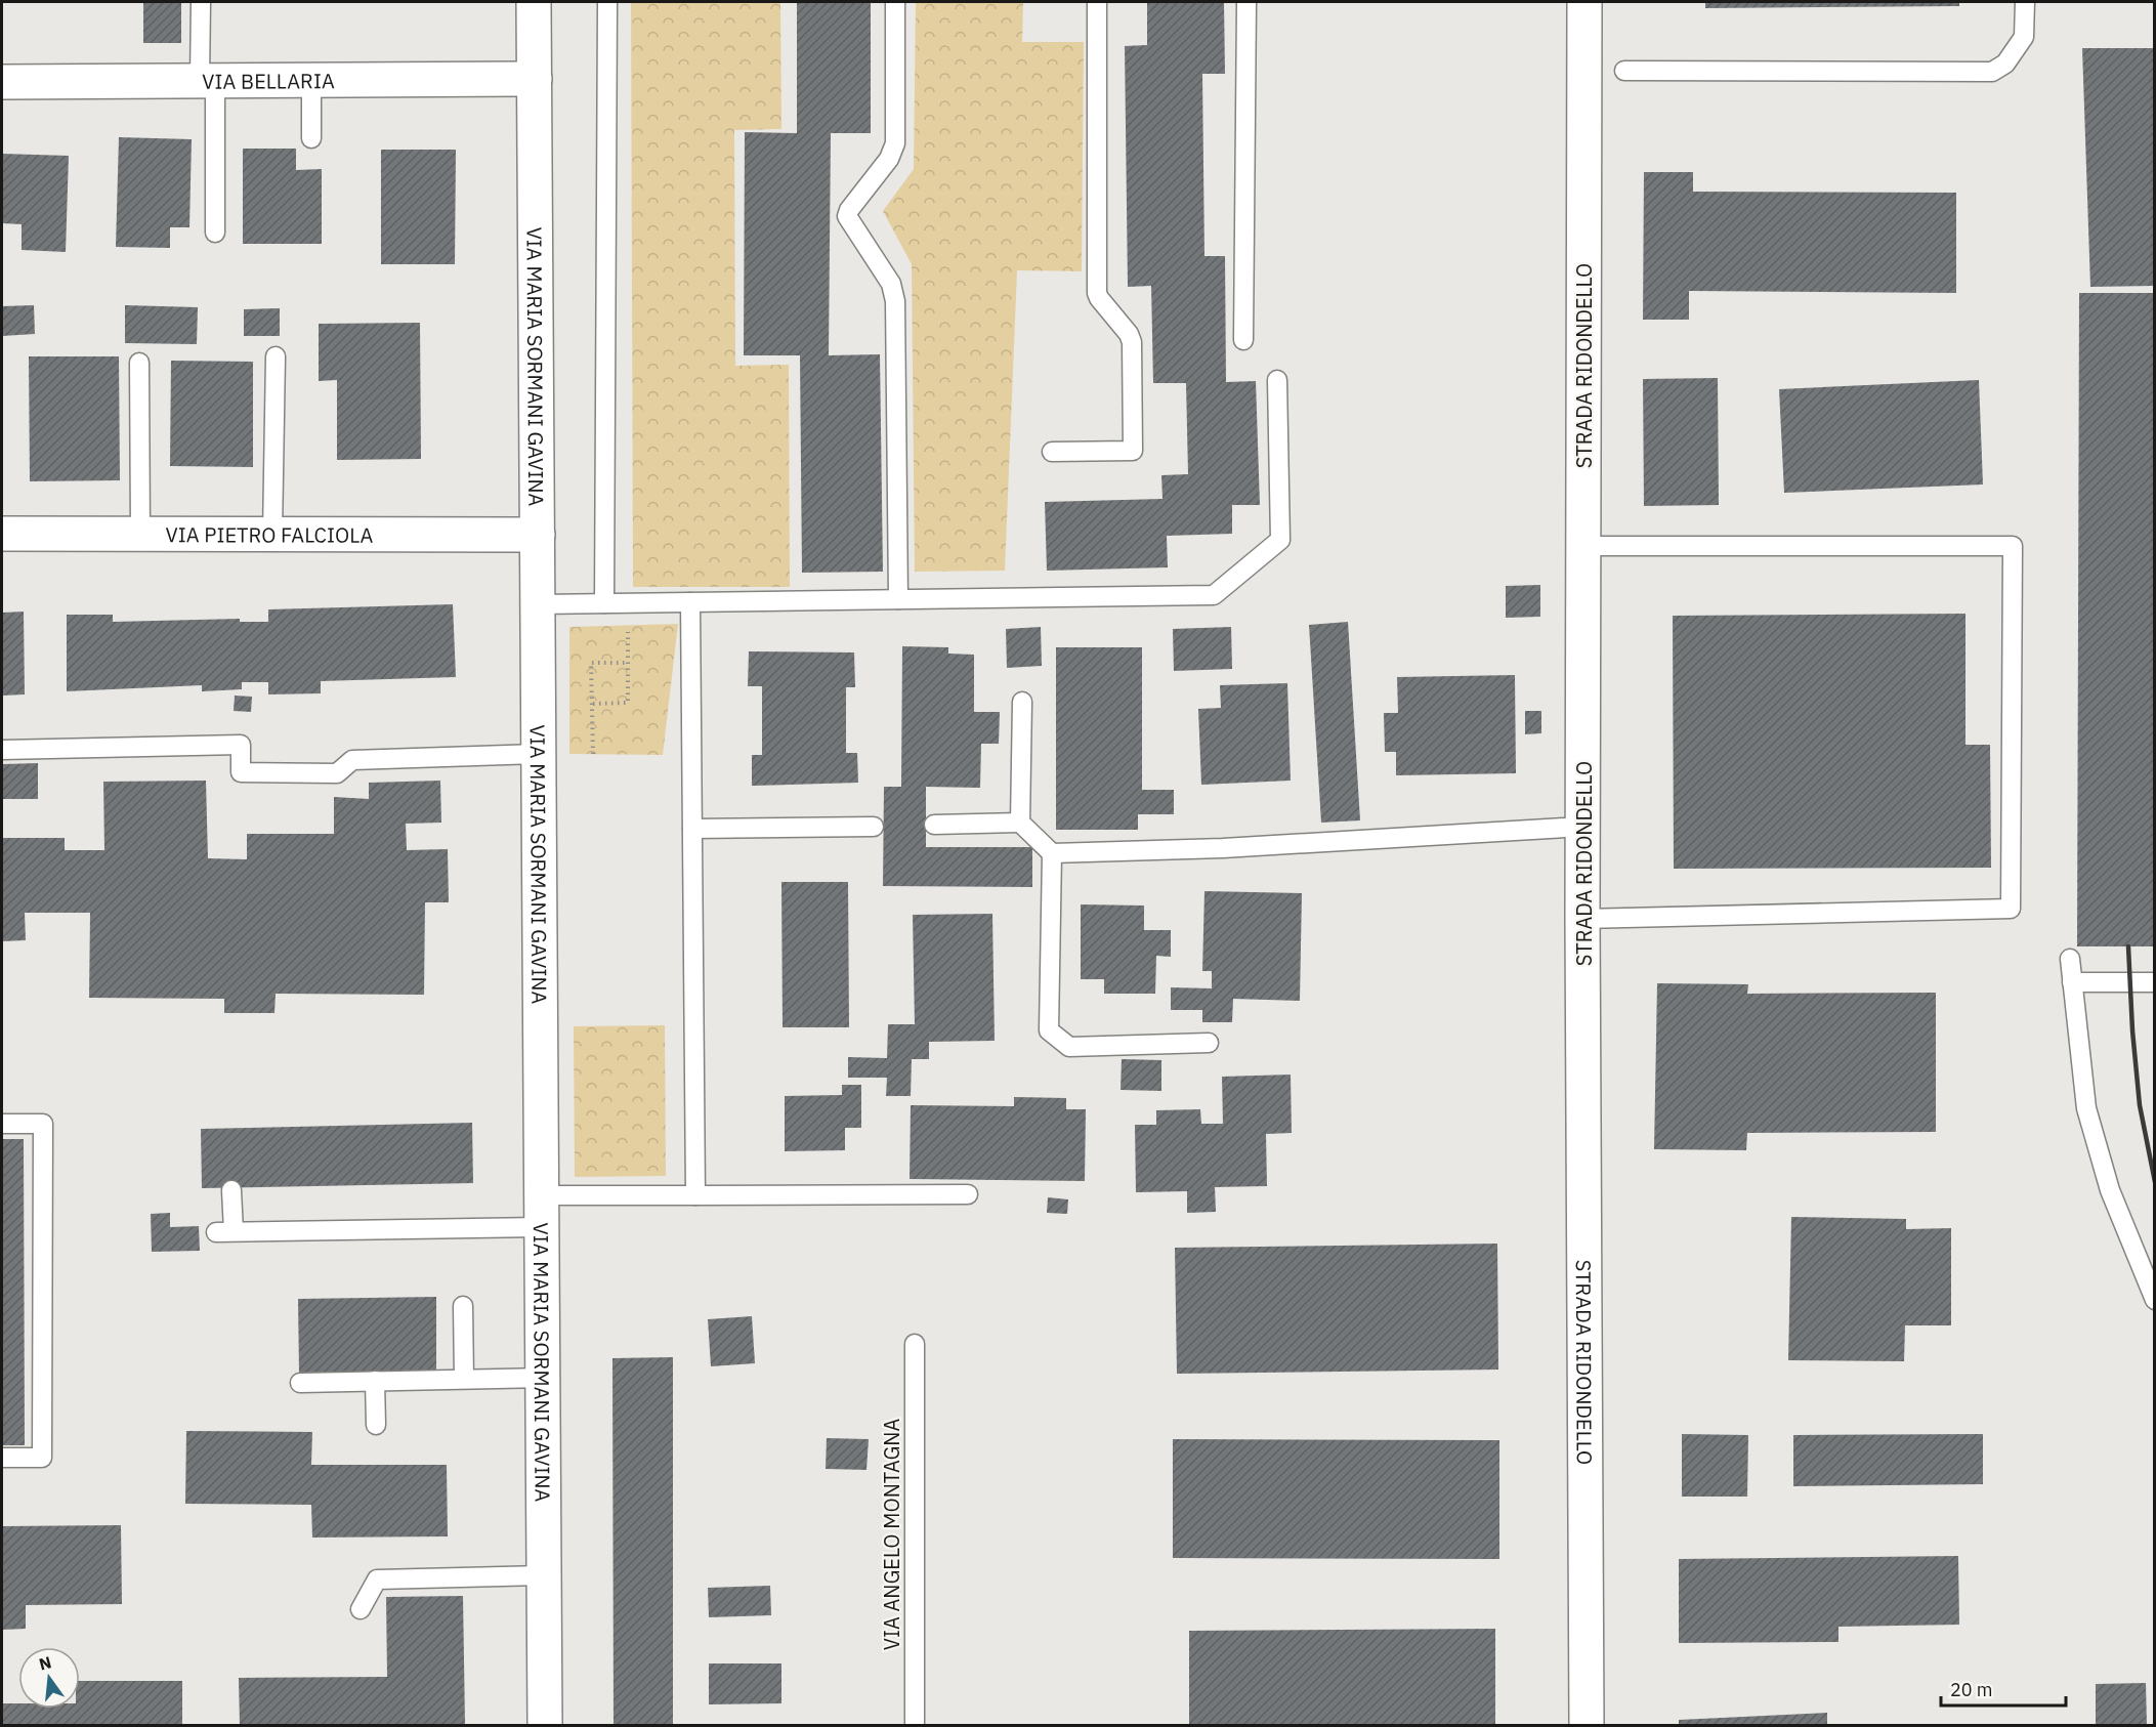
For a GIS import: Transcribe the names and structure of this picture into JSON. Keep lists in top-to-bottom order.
{
  "streets": {
    "street": [
      "VIA BELLARIA",
      "VIA MARIA SORMANI GAVINA",
      "STRADA RIDONDELLO",
      "VIA PIETRO FALCIOLA"
    ],
    "lane": ["VIA ANGELO MONTAGNA"]
  },
  "crossings": [
    ["VIA BELLARIA", "VIA MARIA SORMANI GAVINA"],
    ["VIA MARIA SORMANI GAVINA", "VIA PIETRO FALCIOLA"]
  ],
  "scale_bar": "20 m",
  "north": "top"
}
